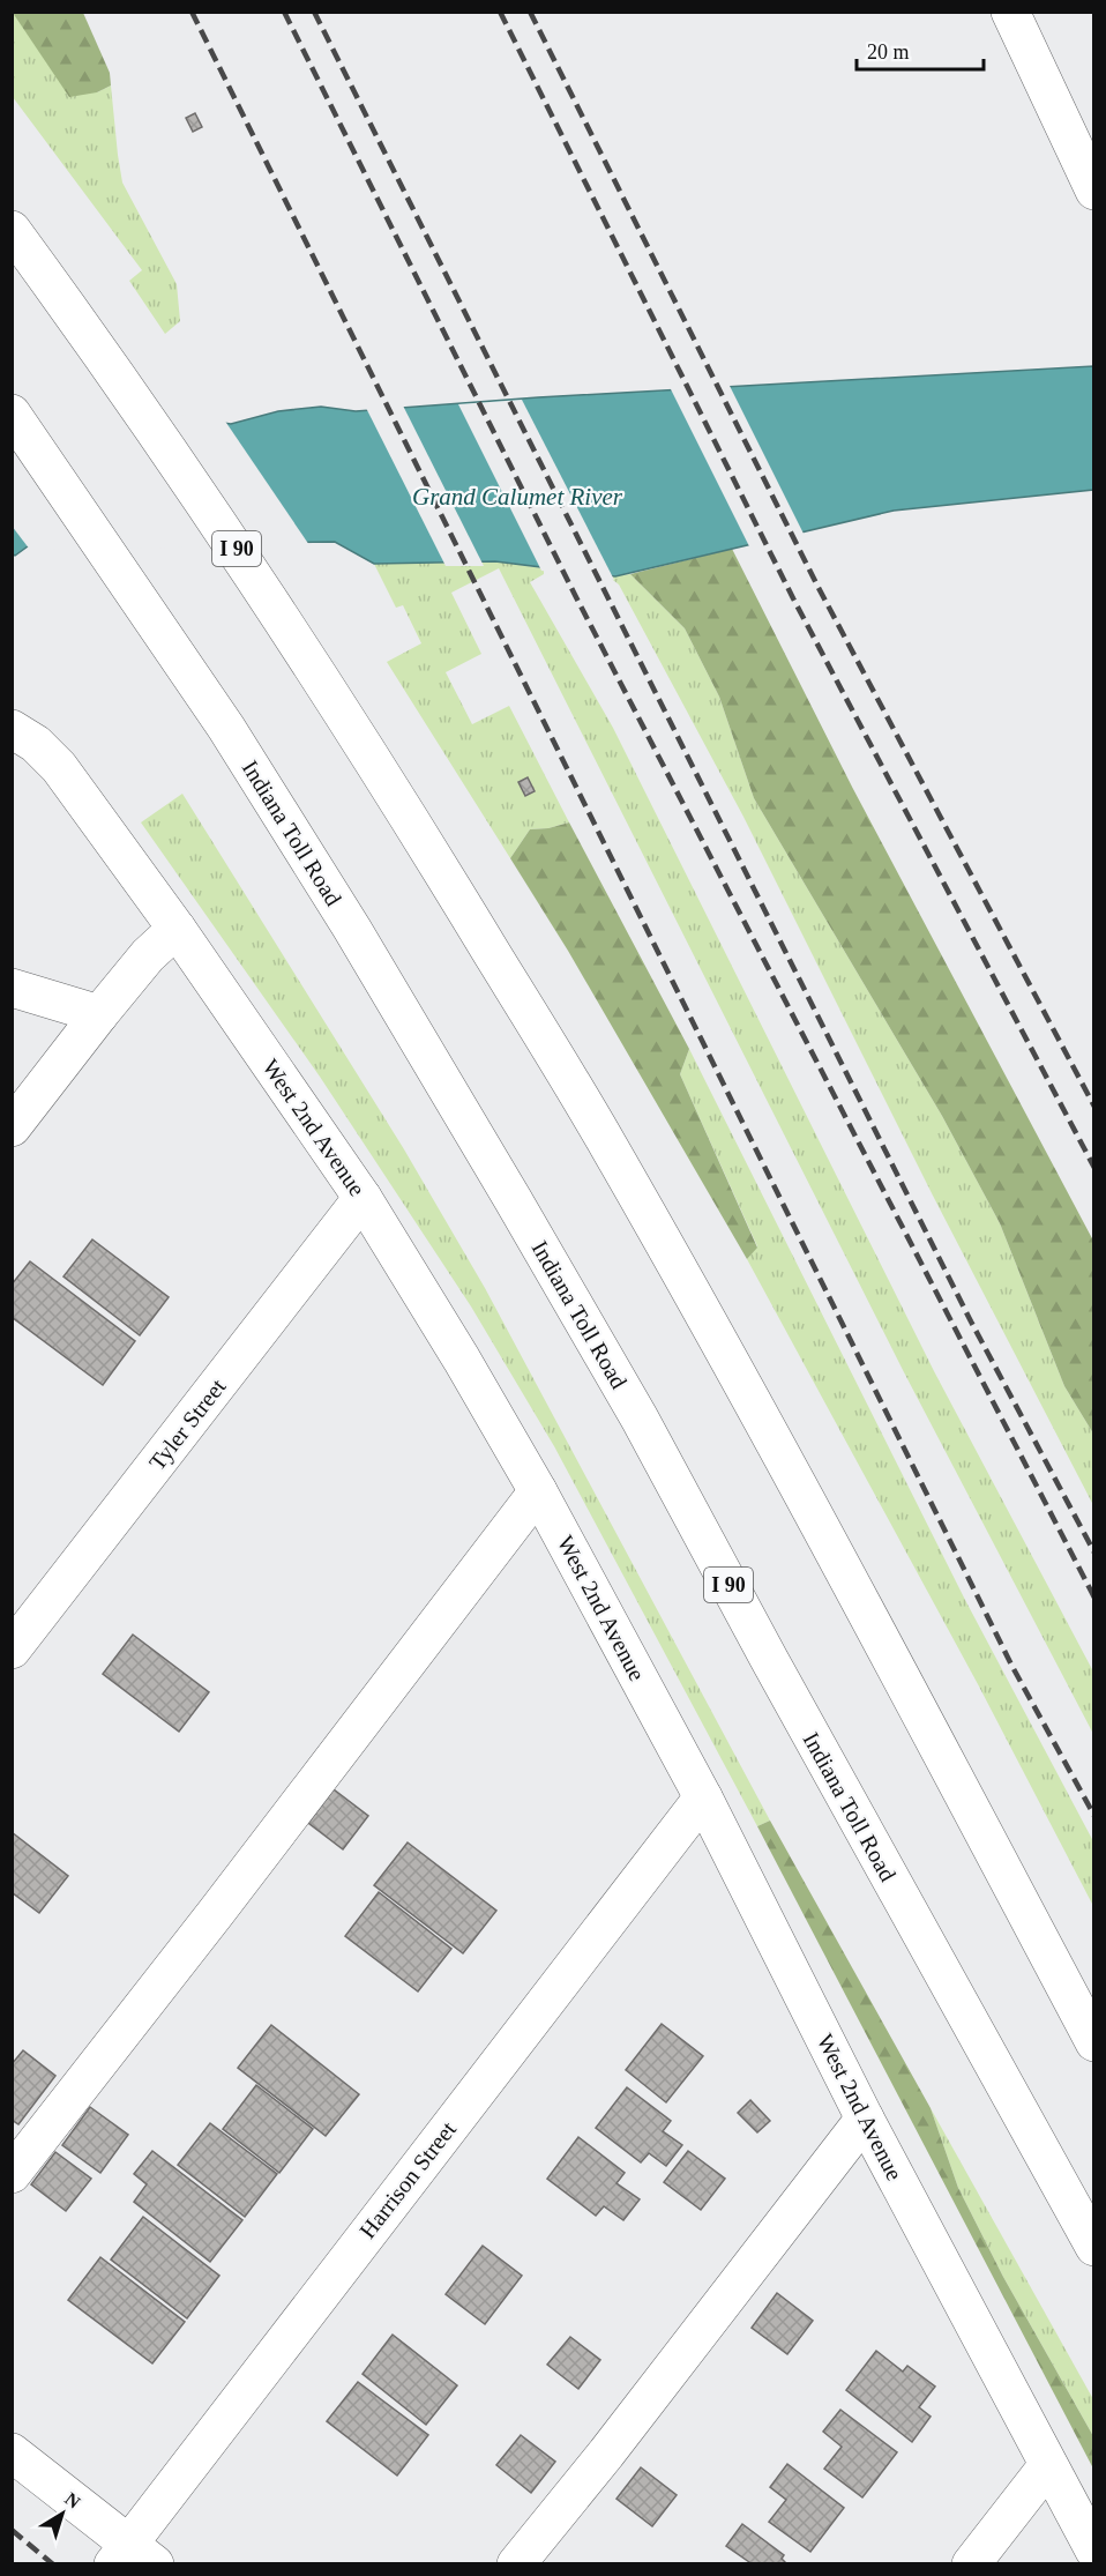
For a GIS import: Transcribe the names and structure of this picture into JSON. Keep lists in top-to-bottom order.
{
  "streets": {
    "main road": [
      "I 90",
      "Indiana Toll Road",
      "West 2nd Avenue",
      "Tyler Street",
      "Harrison Street"
    ]
  },
  "crossings": [
    ["West 2nd Avenue", "Tyler Street"],
    ["West 2nd Avenue", "Harrison Street"]
  ],
  "water": ["Grand Calumet River"],
  "scale_bar": "20 m",
  "north": "top right"
}
